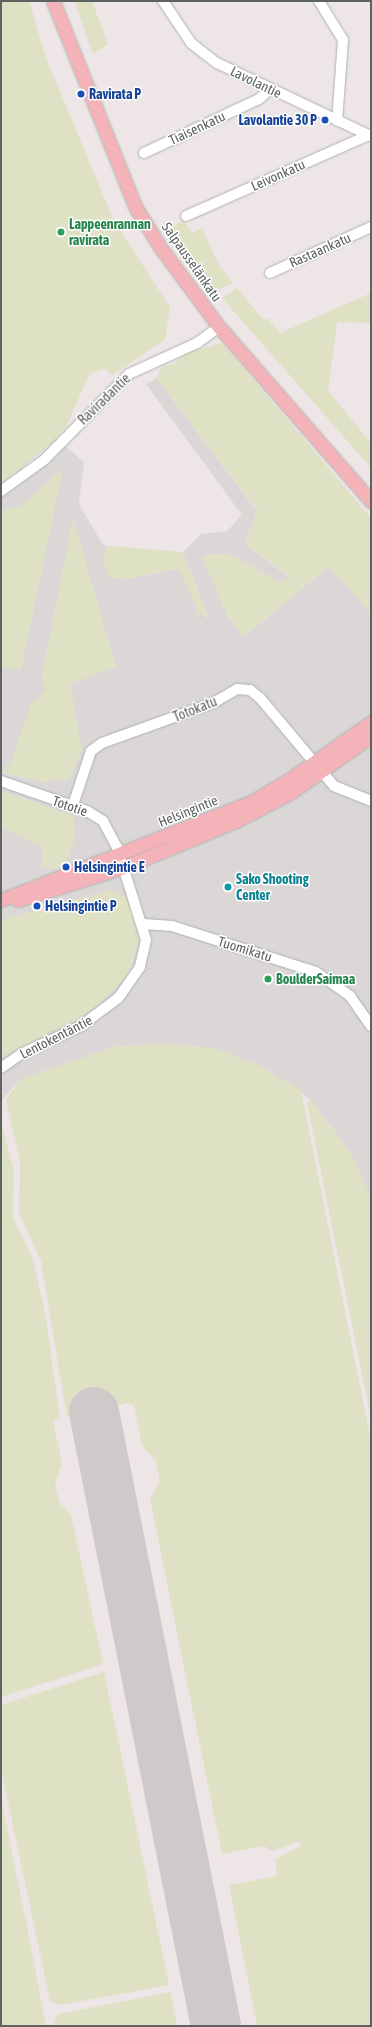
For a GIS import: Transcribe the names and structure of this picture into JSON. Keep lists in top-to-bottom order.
{
  "streets": {
    "main road": ["Salpausselänkatu", "Helsingintie"],
    "street": [
      "Lavolantie",
      "Tiaisenkatu",
      "Leivonkatu",
      "Rastaankatu",
      "Raviradantie",
      "Totokatu",
      "Tototie",
      "Tuomikatu",
      "Lentokentäntie"
    ]
  },
  "crossings": [
    ["Lavolantie", "Tiaisenkatu"],
    ["Lavolantie", "Leivonkatu"],
    ["Salpausselänkatu", "Raviradantie"],
    ["Totokatu", "Tototie"],
    ["Totokatu", "Helsingintie"],
    ["Tototie", "Helsingintie"],
    ["Tototie", "Lentokentäntie"],
    ["Helsingintie", "Lentokentäntie"],
    ["Tuomikatu", "Lentokentäntie"]
  ],
  "places": [
    "Ravirata P",
    "Lavolantie 30 P",
    "Lappeenrannan ravirata",
    "Helsingintie E",
    "Sako Shooting Center",
    "Helsingintie P",
    "BoulderSaimaa"
  ]
}
